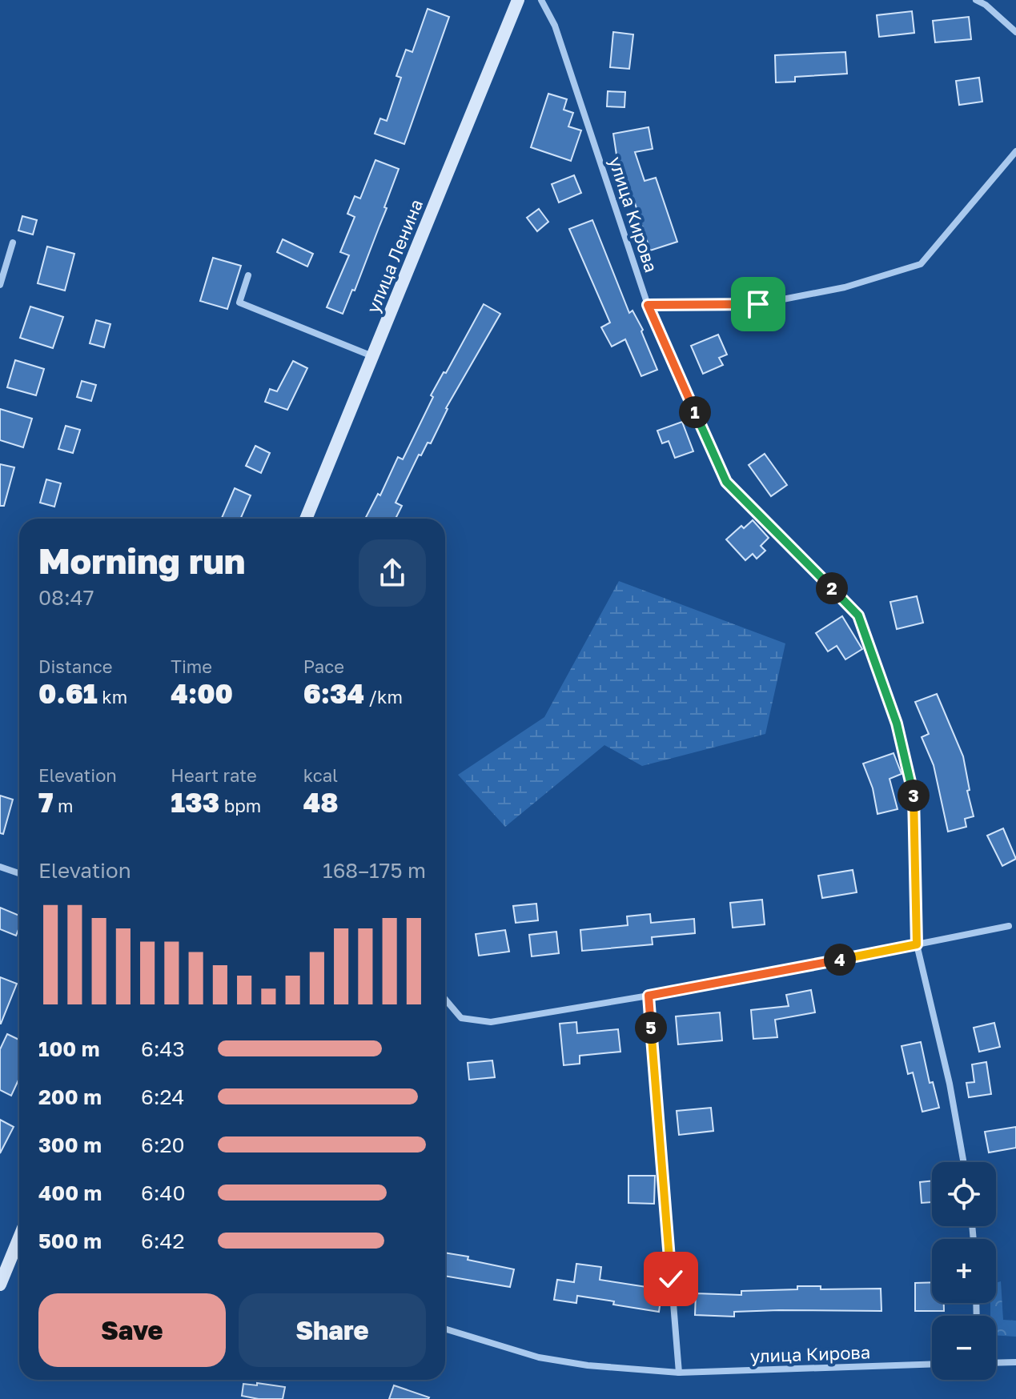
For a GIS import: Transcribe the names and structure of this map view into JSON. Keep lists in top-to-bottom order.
{
  "streets": {
    "main road": ["улица Ленина"],
    "street": ["улица Кирова"]
  },
  "page": {
    "pins": [
      "1",
      "2",
      "3",
      "4",
      "5"
    ],
    "heading": ["Morning run", "08:47"],
    "stats": [
      ["Distance", "0.61 km"],
      ["Time", "4:00"],
      ["Pace", "6:34 /km"],
      ["Elevation", "7 m"],
      ["Heart rate", "133 bpm"],
      ["kcal", "48"]
    ],
    "chart": ["Elevation", "168–175 m"],
    "list": [
      {
        "name": "100 m",
        "note": "6:43"
      },
      {
        "name": "200 m",
        "note": "6:24"
      },
      {
        "name": "300 m",
        "note": "6:20"
      },
      {
        "name": "400 m",
        "note": "6:40"
      },
      {
        "name": "500 m",
        "note": "6:42"
      }
    ],
    "map_buttons": ["+", "−"],
    "buttons": ["Save", "Share"]
  }
}
